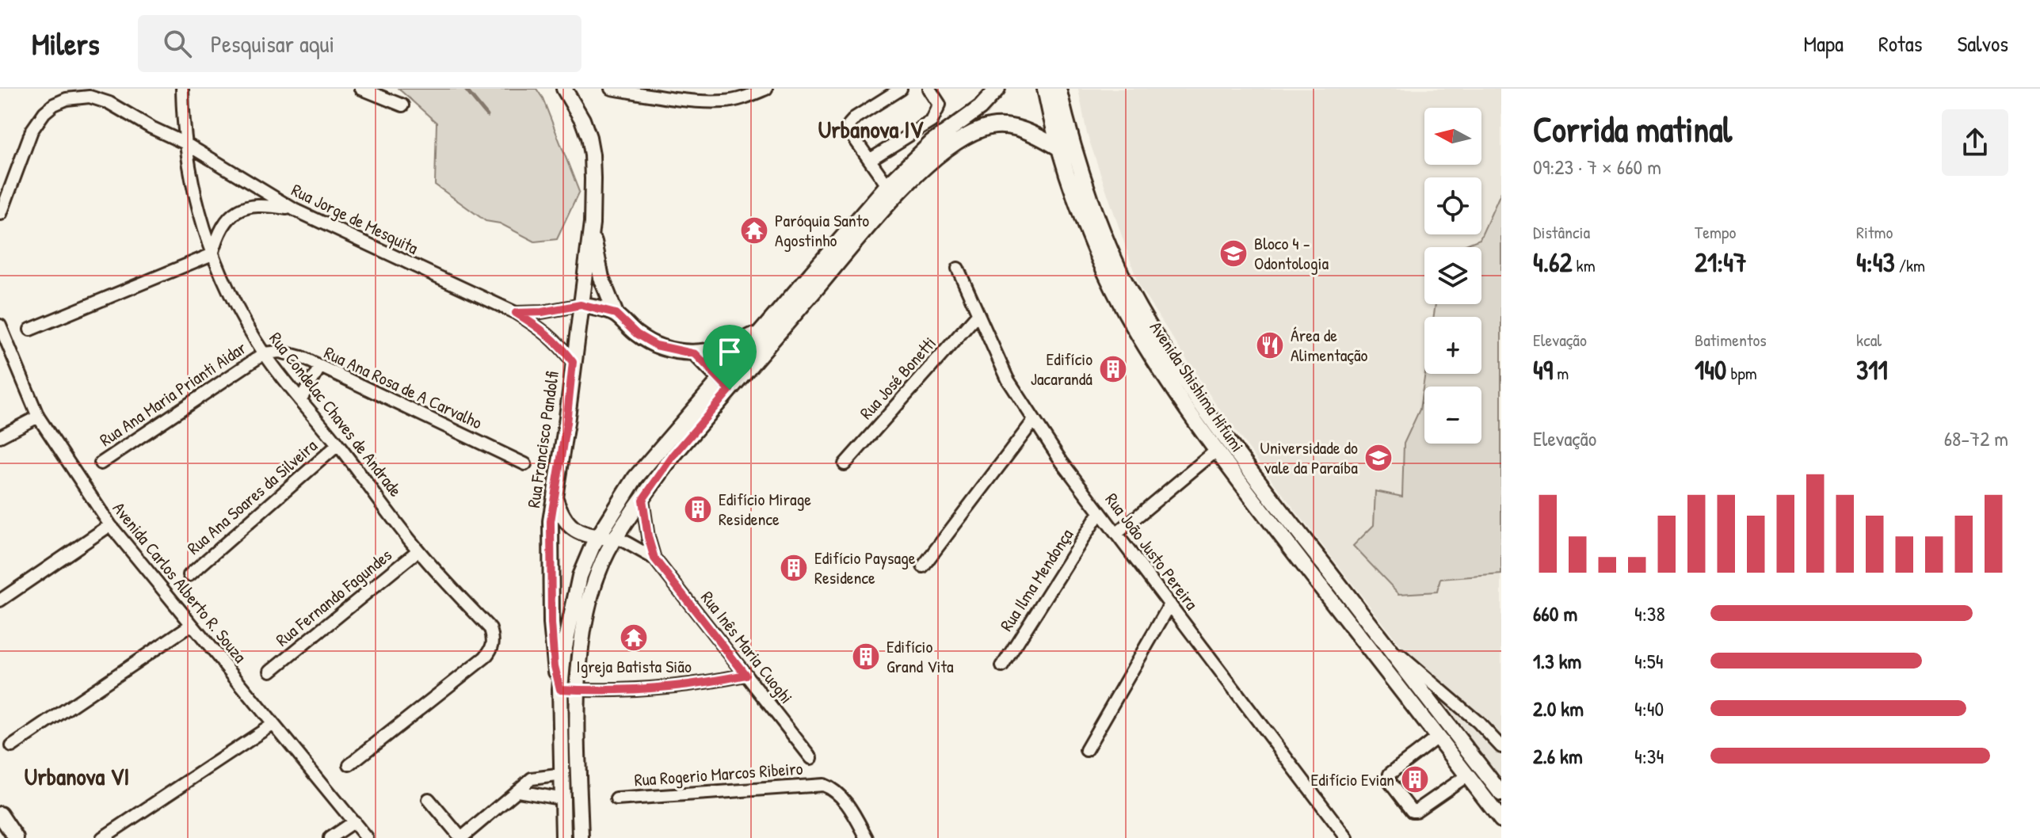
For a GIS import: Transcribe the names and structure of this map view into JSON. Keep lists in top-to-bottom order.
{
  "streets": {
    "street": [
      "Rua Jorge de Mesquita",
      "Rua José Bonetti",
      "Avenida Shishima Hifumi",
      "Rua Ana Rosa de A Carvalho",
      "Rua Ana Maria Prianti Aidar",
      "Rua Condelac Chaves de Andrade",
      "Rua Francisco Pandolfi",
      "Rua Ana Soares da Silveira",
      "Rua João Justo Pereira",
      "Rua Ilma Mendonça",
      "Avenida Carlos Alberto R. Souza",
      "Rua Fernando Fagundes",
      "Rua Inês Maria Cuoghi",
      "Rua Rogerio Marcos Ribeiro"
    ]
  },
  "crossings": [
    ["Rua Jorge de Mesquita", "Rua Condelac Chaves de Andrade"],
    ["Rua Jorge de Mesquita", "Rua Francisco Pandolfi"],
    ["Rua José Bonetti", "Rua João Justo Pereira"],
    ["Rua Ana Rosa de A Carvalho", "Rua Ana Maria Prianti Aidar"],
    ["Rua Ana Rosa de A Carvalho", "Rua Condelac Chaves de Andrade"],
    ["Rua Ana Maria Prianti Aidar", "Rua Condelac Chaves de Andrade"],
    ["Rua Condelac Chaves de Andrade", "Rua Ana Soares da Silveira"],
    ["Rua Condelac Chaves de Andrade", "Rua Fernando Fagundes"],
    ["Rua João Justo Pereira", "Rua Ilma Mendonça"]
  ],
  "districts": ["Urbanova IV", "Urbanova VI"],
  "places": {
    "temple": ["Paróquia Santo Agostinho", "Igreja Batista Sião"],
    "school or university": ["Bloco 4 - Odontologia", "Universidade do vale da Paraíba"],
    "restaurant": ["Área de Alimentação"],
    "building": [
      "Edifício Jacarandá",
      "Edifício Mirage Residence",
      "Edifício Paysage Residence",
      "Edifício Grand Vita",
      "Edifício Evian"
    ]
  },
  "north": "left",
  "page": {
    "header": "Milers",
    "search": "Pesquisar aqui",
    "nav": ["Mapa", "Rotas", "Salvos"],
    "heading": ["Corrida matinal", "09:23 · 7 × 660 m"],
    "map_buttons": ["+", "−"],
    "stats": [
      ["Distância", "4.62 km"],
      ["Tempo", "21:47"],
      ["Ritmo", "4:43 /km"],
      ["Elevação", "49 m"],
      ["Batimentos", "140 bpm"],
      ["kcal", "311"]
    ],
    "chart": ["Elevação", "68–72 m"],
    "list": [
      {
        "name": "660 m",
        "note": "4:38"
      },
      {
        "name": "1.3 km",
        "note": "4:54"
      },
      {
        "name": "2.0 km",
        "note": "4:40"
      },
      {
        "name": "2.6 km",
        "note": "4:34"
      }
    ]
  }
}
